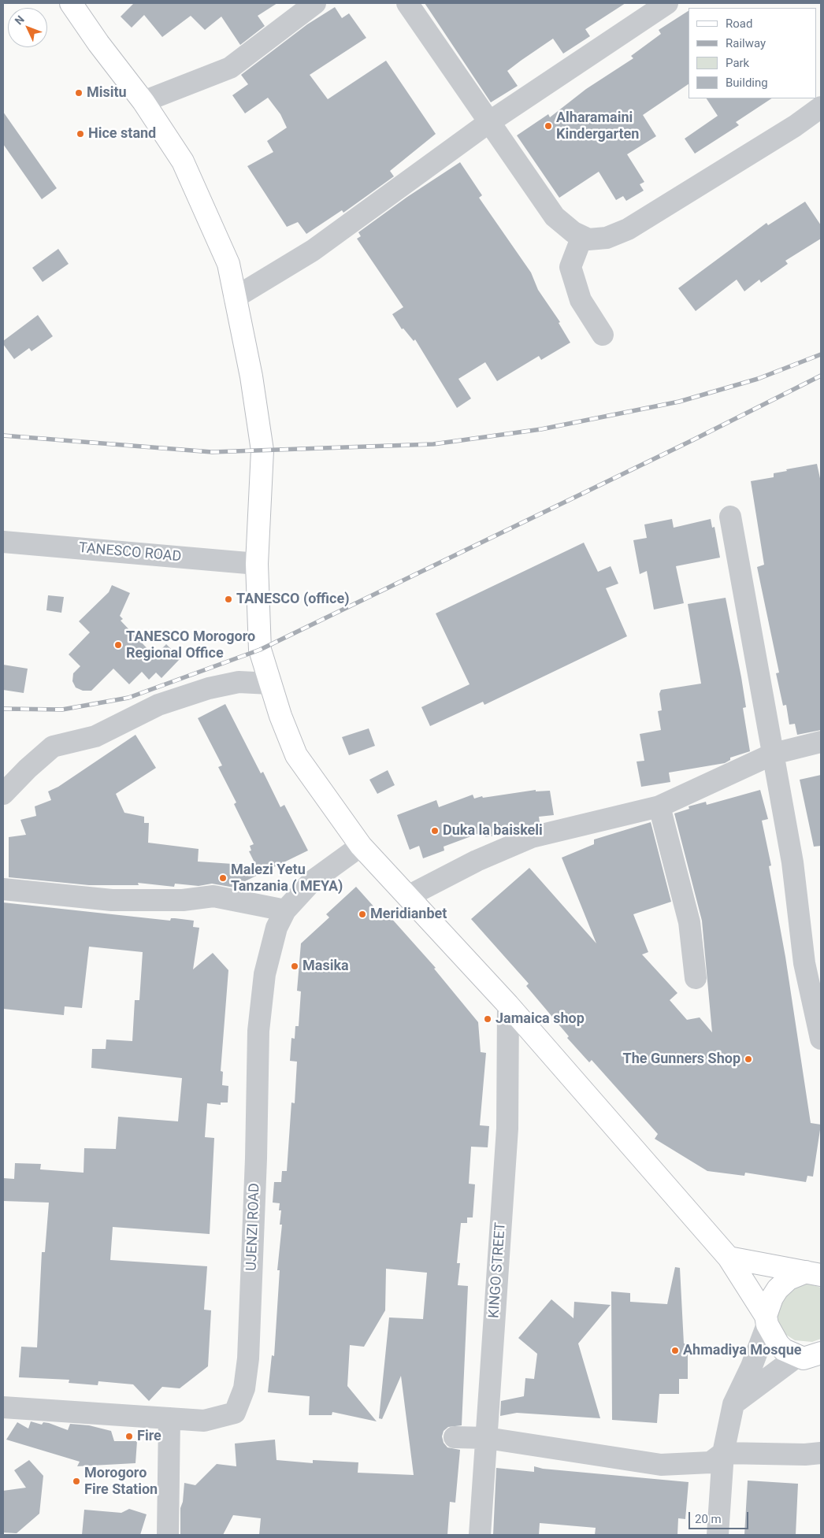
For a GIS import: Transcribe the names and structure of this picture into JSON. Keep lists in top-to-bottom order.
{
  "streets": {
    "street": ["TANESCO ROAD", "UJENZI ROAD", "KINGO STREET"]
  },
  "places": [
    "Misitu",
    "Alharamaini Kindergarten",
    "Hice stand",
    "TANESCO (office)",
    "TANESCO Morogoro Regional Office",
    "Duka la baiskeli",
    "Malezi Yetu Tanzania ( MEYA)",
    "Meridianbet",
    "Masika",
    "Jamaica shop",
    "The Gunners Shop",
    "Ahmadiya Mosque",
    "Fire",
    "Morogoro Fire Station"
  ],
  "legend": [
    "Road",
    "Railway",
    "Park",
    "Building"
  ],
  "scale_bar": "20 m",
  "north": "top left"
}
